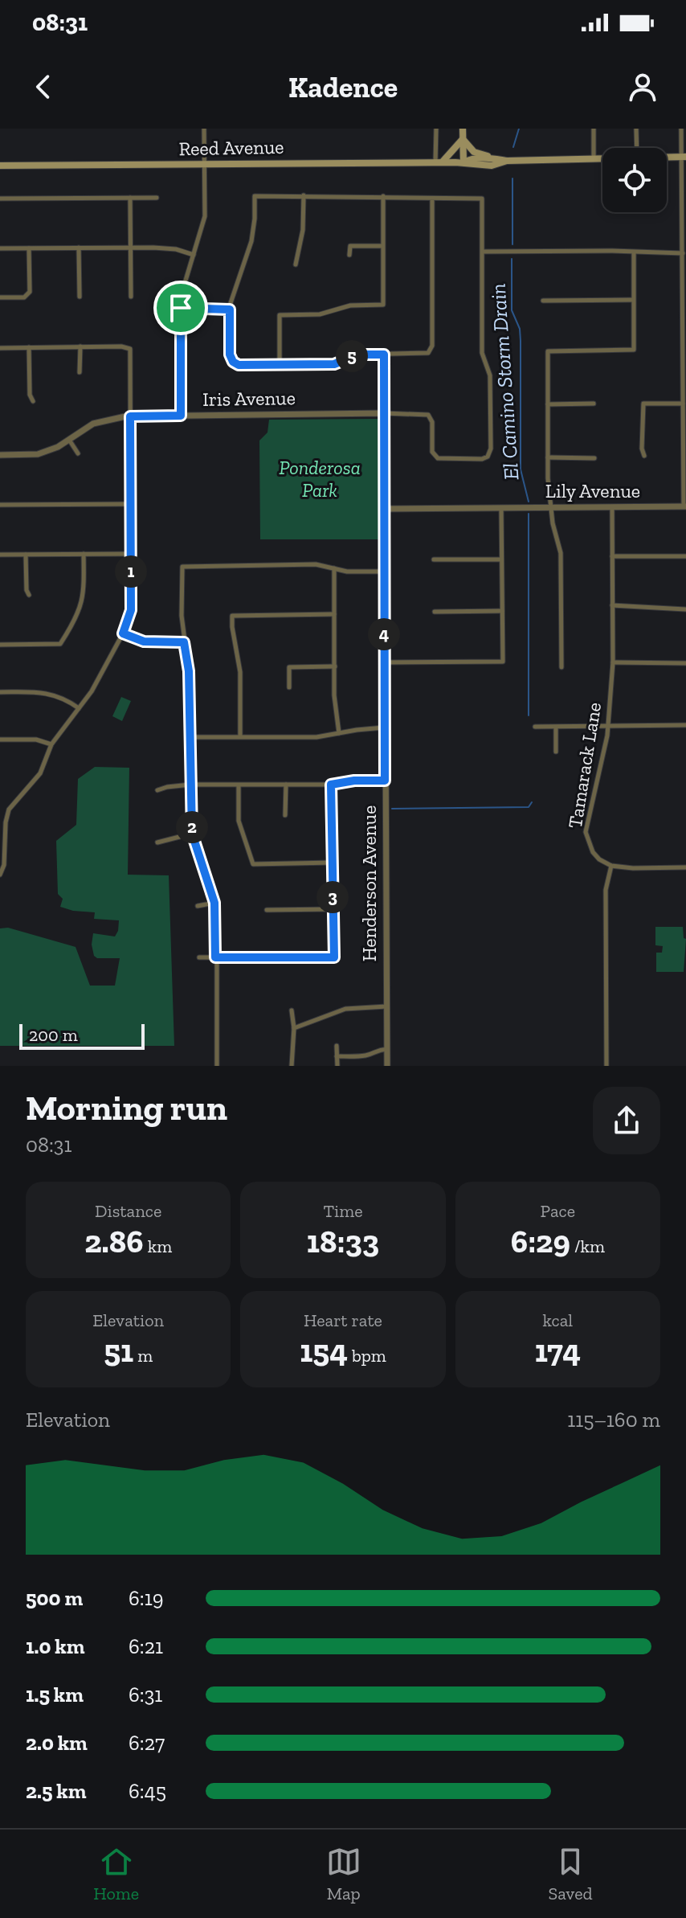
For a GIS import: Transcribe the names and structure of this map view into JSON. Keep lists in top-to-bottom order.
{
  "streets": {
    "main road": ["Reed Avenue"],
    "street": [
      "Iris Avenue",
      "Lily Avenue",
      "Tamarack Lane",
      "Henderson Avenue"
    ]
  },
  "crossings": [
    ["Iris Avenue", "Henderson Avenue"],
    ["Lily Avenue", "Tamarack Lane"],
    ["Lily Avenue", "Henderson Avenue"]
  ],
  "water": ["El Camino Storm Drain"],
  "parks": ["Ponderosa Park"],
  "scale_bar": "200 m",
  "page": {
    "status": "08:31",
    "header": "Kadence",
    "pins": [
      "5",
      "1",
      "4",
      "2",
      "3"
    ],
    "scale": "200 m",
    "heading": ["Morning run", "08:31"],
    "stats": [
      ["Distance", "2.86 km"],
      ["Time", "18:33"],
      ["Pace", "6:29 /km"],
      ["Elevation", "51 m"],
      ["Heart rate", "154 bpm"],
      ["kcal", "174"]
    ],
    "chart": ["Elevation", "115–160 m"],
    "list": [
      {
        "name": "500 m",
        "note": "6:19"
      },
      {
        "name": "1.0 km",
        "note": "6:21"
      },
      {
        "name": "1.5 km",
        "note": "6:31"
      },
      {
        "name": "2.0 km",
        "note": "6:27"
      },
      {
        "name": "2.5 km",
        "note": "6:45"
      }
    ],
    "tabs": ["Home", "Map", "Saved"]
  }
}
